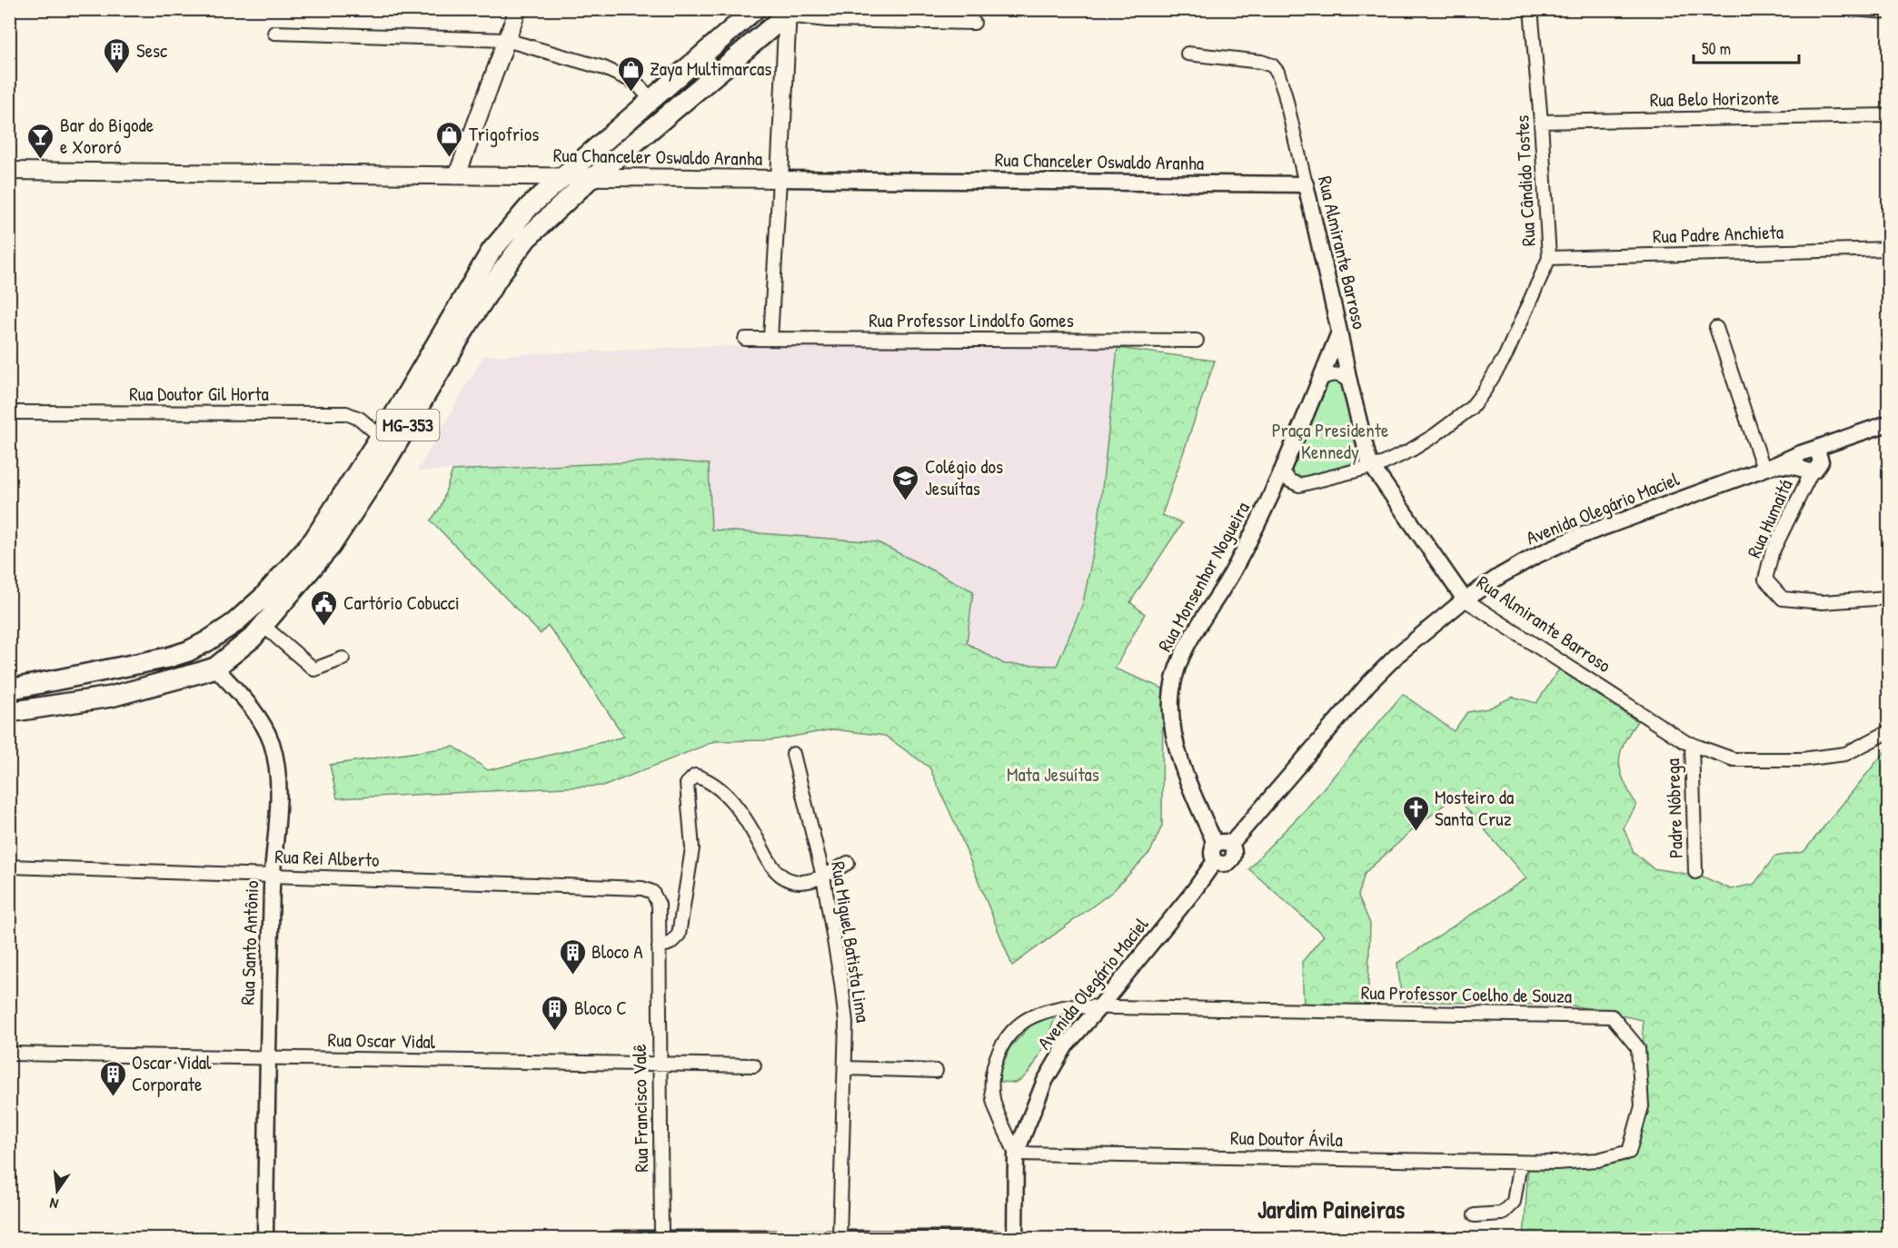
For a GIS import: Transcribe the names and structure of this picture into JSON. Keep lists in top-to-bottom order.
{
  "streets": {
    "main road": ["Rua Chanceler Oswaldo Aranha", "MG-353"],
    "street": [
      "Rua Belo Horizonte",
      "Rua Cândido Tostes",
      "Rua Padre Anchieta",
      "Rua Almirante Barroso",
      "Rua Professor Lindolfo Gomes",
      "Rua Doutor Gil Horta",
      "Avenida Olegário Maciel",
      "Rua Humaitá",
      "Rua Monsenhor Nogueira",
      "Padre Nóbrega",
      "Rua Rei Alberto",
      "Rua Miguel Batista Lima",
      "Rua Santo Antônio",
      "Rua Professor Coelho de Souza",
      "Rua Oscar Vidal",
      "Rua Francisco Valê",
      "Rua Doutor Ávila"
    ]
  },
  "crossings": [
    ["Rua Belo Horizonte", "Rua Cândido Tostes"],
    ["Rua Chanceler Oswaldo Aranha", "Rua Almirante Barroso"],
    ["Rua Chanceler Oswaldo Aranha", "MG-353"],
    ["Rua Cândido Tostes", "Rua Padre Anchieta"],
    ["Rua Cândido Tostes", "Rua Almirante Barroso"],
    ["Rua Cândido Tostes", "Rua Monsenhor Nogueira"],
    ["Rua Almirante Barroso", "Avenida Olegário Maciel"],
    ["Rua Almirante Barroso", "Rua Monsenhor Nogueira"],
    ["Rua Almirante Barroso", "Padre Nóbrega"],
    ["Rua Doutor Gil Horta", "MG-353"],
    ["MG-353", "Rua Santo Antônio"],
    ["Avenida Olegário Maciel", "Rua Humaitá"],
    ["Avenida Olegário Maciel", "Rua Monsenhor Nogueira"],
    ["Avenida Olegário Maciel", "Rua Professor Coelho de Souza"],
    ["Avenida Olegário Maciel", "Rua Doutor Ávila"],
    ["Rua Rei Alberto", "Rua Santo Antônio"],
    ["Rua Rei Alberto", "Rua Francisco Valê"],
    ["Rua Santo Antônio", "Rua Oscar Vidal"],
    ["Rua Professor Coelho de Souza", "Rua Doutor Ávila"],
    ["Rua Oscar Vidal", "Rua Francisco Valê"]
  ],
  "districts": ["Jardim Paineiras"],
  "parks": ["Praça Presidente Kennedy", "Mata Jesuítas"],
  "places": {
    "building": [
      "Sesc",
      "Bloco A",
      "Bloco C",
      "Oscar Vidal Corporate"
    ],
    "shop": ["Zaya Multimarcas", "Trigofrios"],
    "bar": ["Bar do Bigode e Xororó"],
    "school or university": ["Colégio dos Jesuítas"],
    "public building": ["Cartório Cobucci"],
    "church": ["Mosteiro da Santa Cruz"]
  },
  "scale_bar": "50 m",
  "north": "bottom"
}
